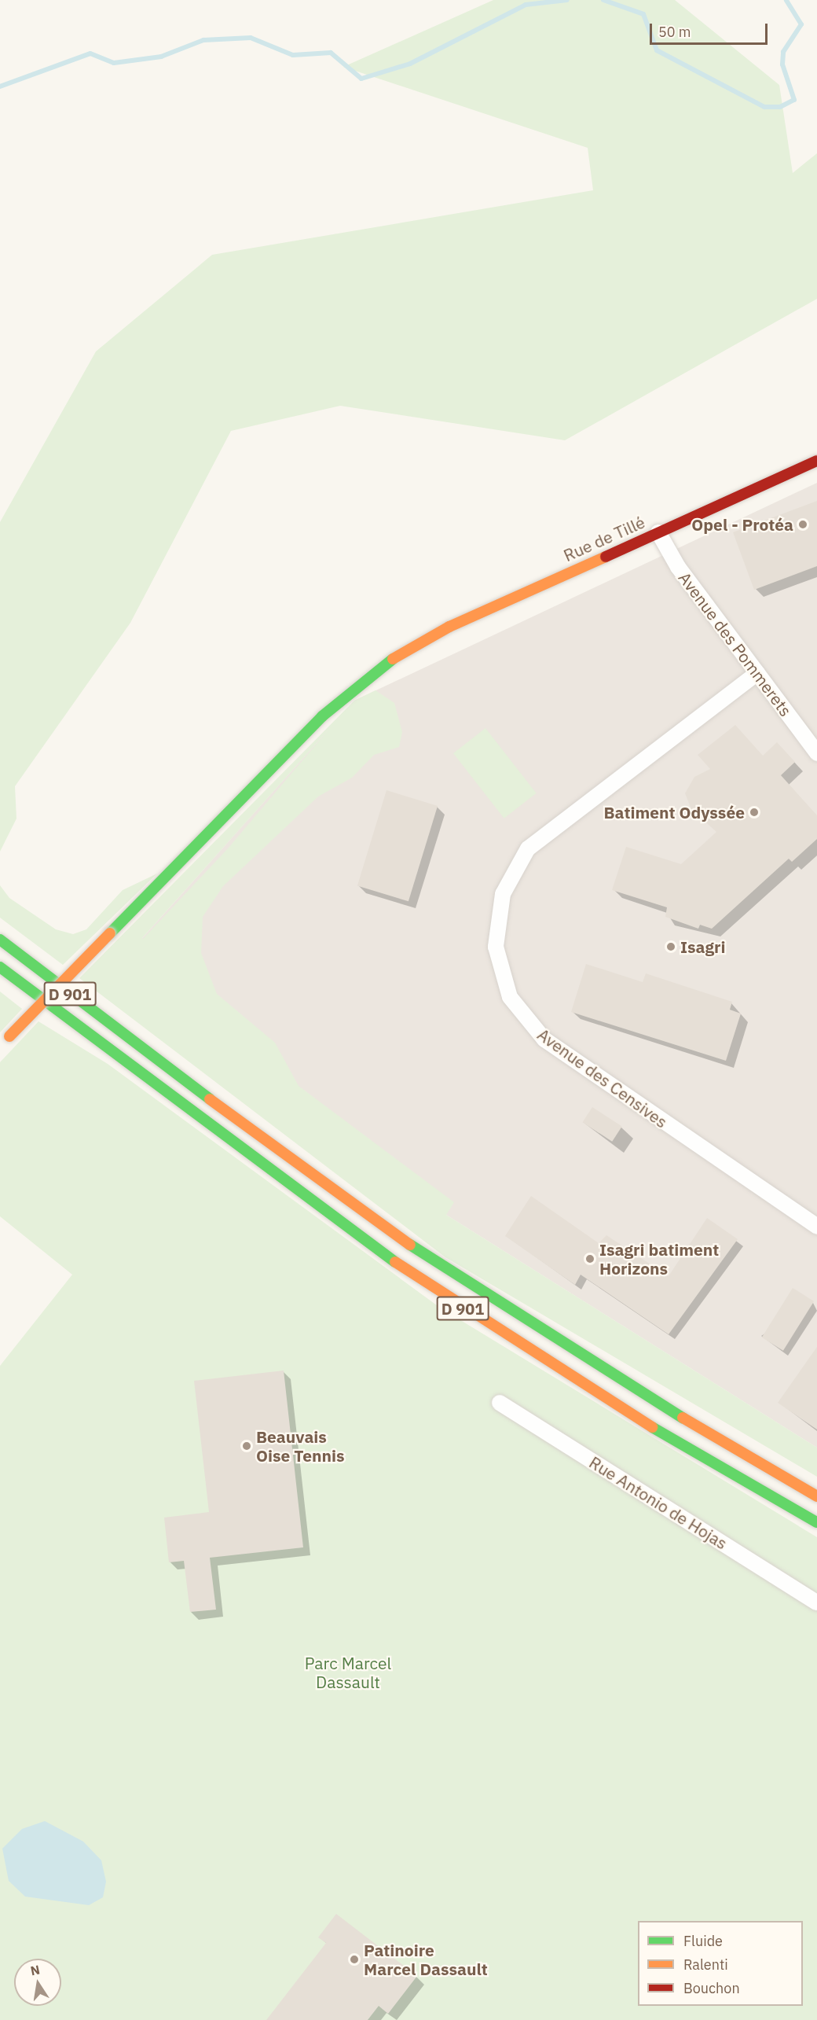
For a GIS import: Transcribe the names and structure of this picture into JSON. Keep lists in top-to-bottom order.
{
  "streets": {
    "main road": ["Rue de Tillé", "D 901"],
    "street": ["Avenue des Pommerets", "Avenue des Censives", "Rue Antonio de Hojas"]
  },
  "crossings": [
    ["Rue de Tillé", "Avenue des Pommerets"],
    ["Avenue des Pommerets", "Avenue des Censives"]
  ],
  "parks": ["Parc Marcel Dassault"],
  "places": [
    "Opel - Protéa",
    "Batiment Odyssée",
    "Isagri",
    "Isagri batiment Horizons",
    "Beauvais Oise Tennis",
    "Patinoire Marcel Dassault"
  ],
  "legend": ["Fluide", "Ralenti", "Bouchon"],
  "scale_bar": "50 m",
  "north": "top"
}
